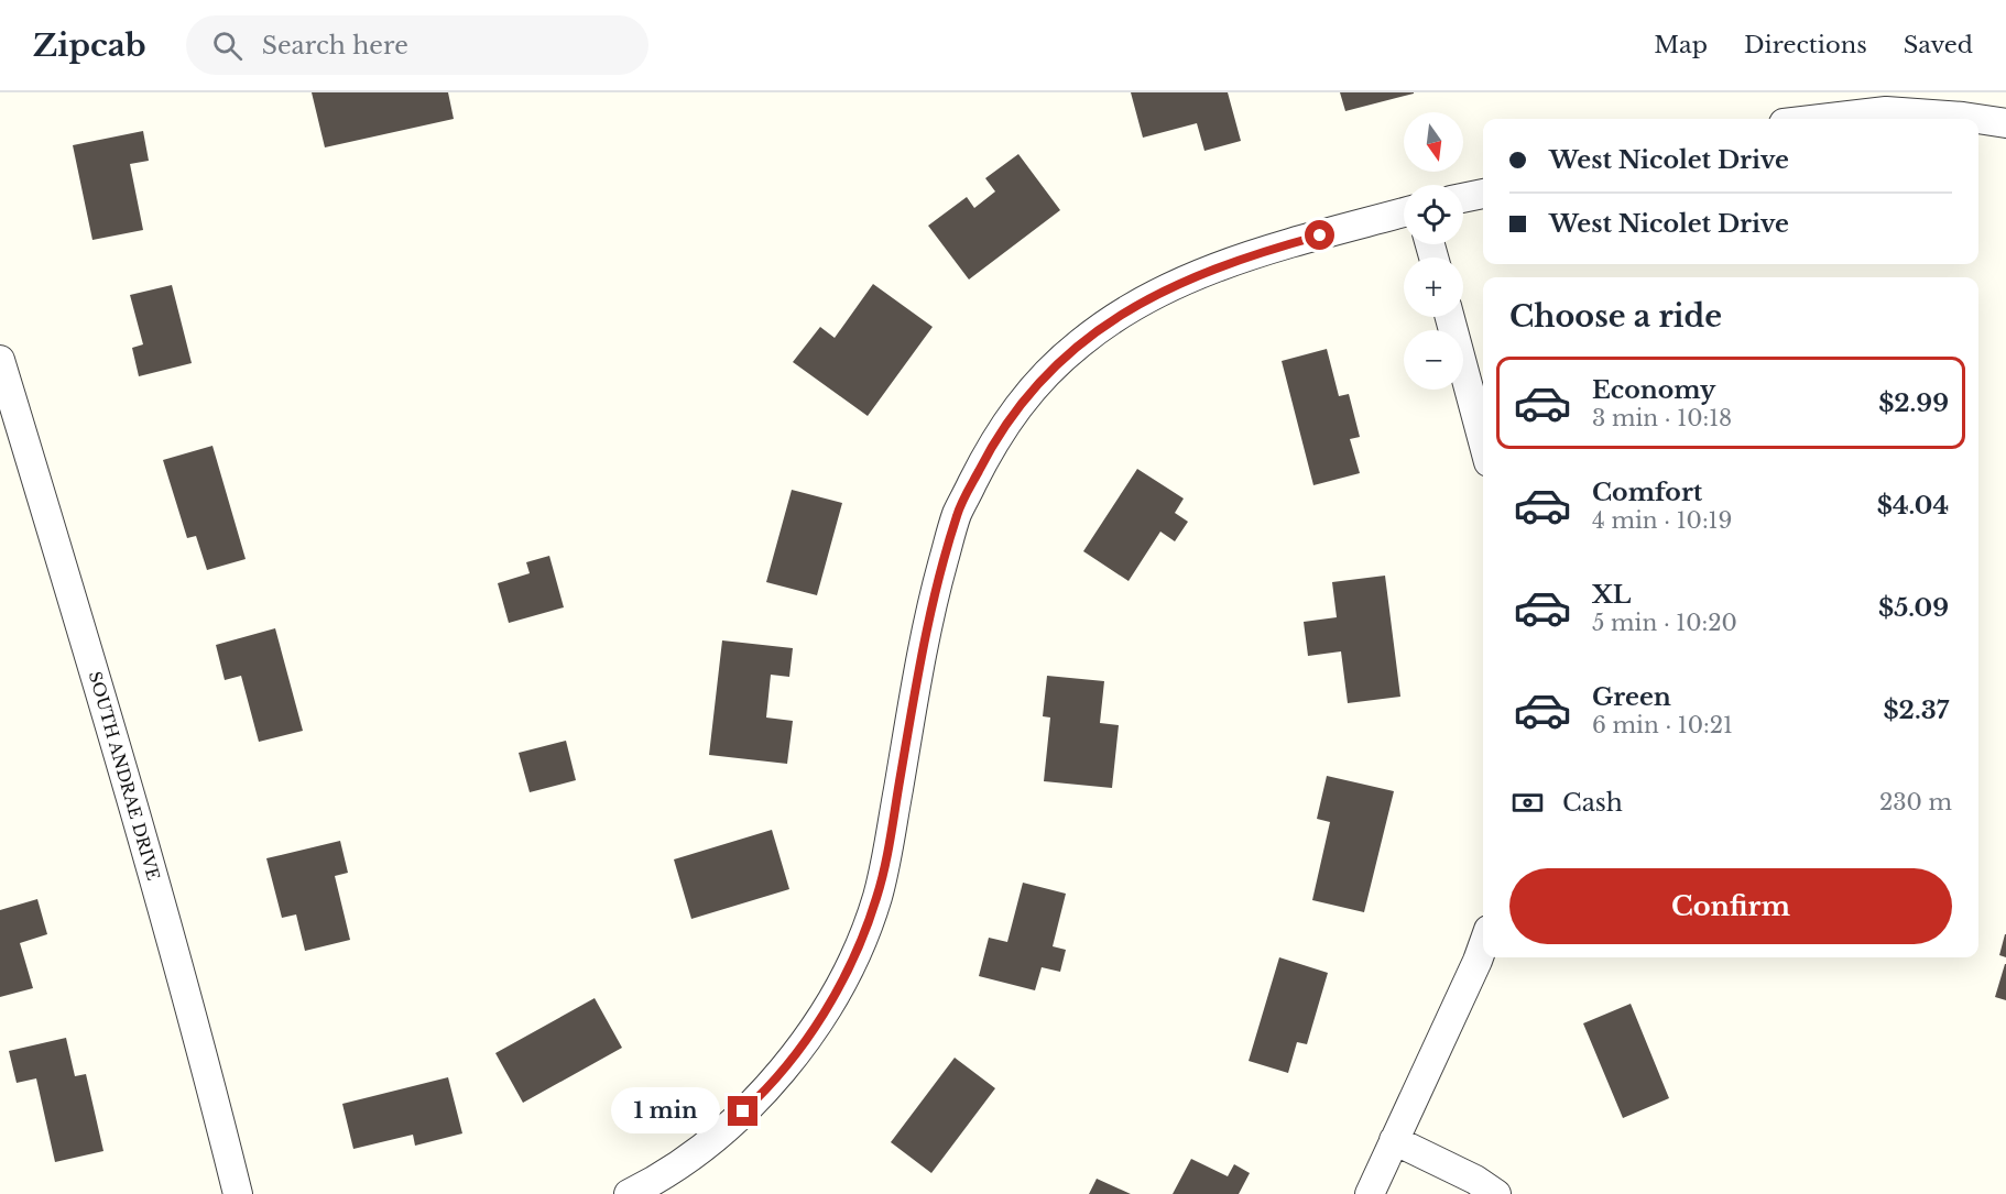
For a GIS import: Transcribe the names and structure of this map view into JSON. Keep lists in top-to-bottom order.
{
  "streets": {
    "street": ["SOUTH ANDRAE DRIVE"]
  },
  "north": "bottom",
  "page": {
    "header": "Zipcab",
    "search": "Search here",
    "nav": ["Map", "Directions", "Saved"],
    "map_buttons": ["+", "−"],
    "banner": ["West Nicolet Drive", "West Nicolet Drive"],
    "heading": "Choose a ride",
    "list": [
      {
        "name": "Economy",
        "note": "3 min · 10:18",
        "value": "$2.99"
      },
      {
        "name": "Comfort",
        "note": "4 min · 10:19",
        "value": "$4.04"
      },
      {
        "name": "XL",
        "note": "5 min · 10:20",
        "value": "$5.09"
      },
      {
        "name": "Green",
        "note": "6 min · 10:21",
        "value": "$2.37"
      }
    ],
    "pay": ["Cash", "230 m"],
    "buttons": "Confirm",
    "bubble": "1 min"
  }
}
